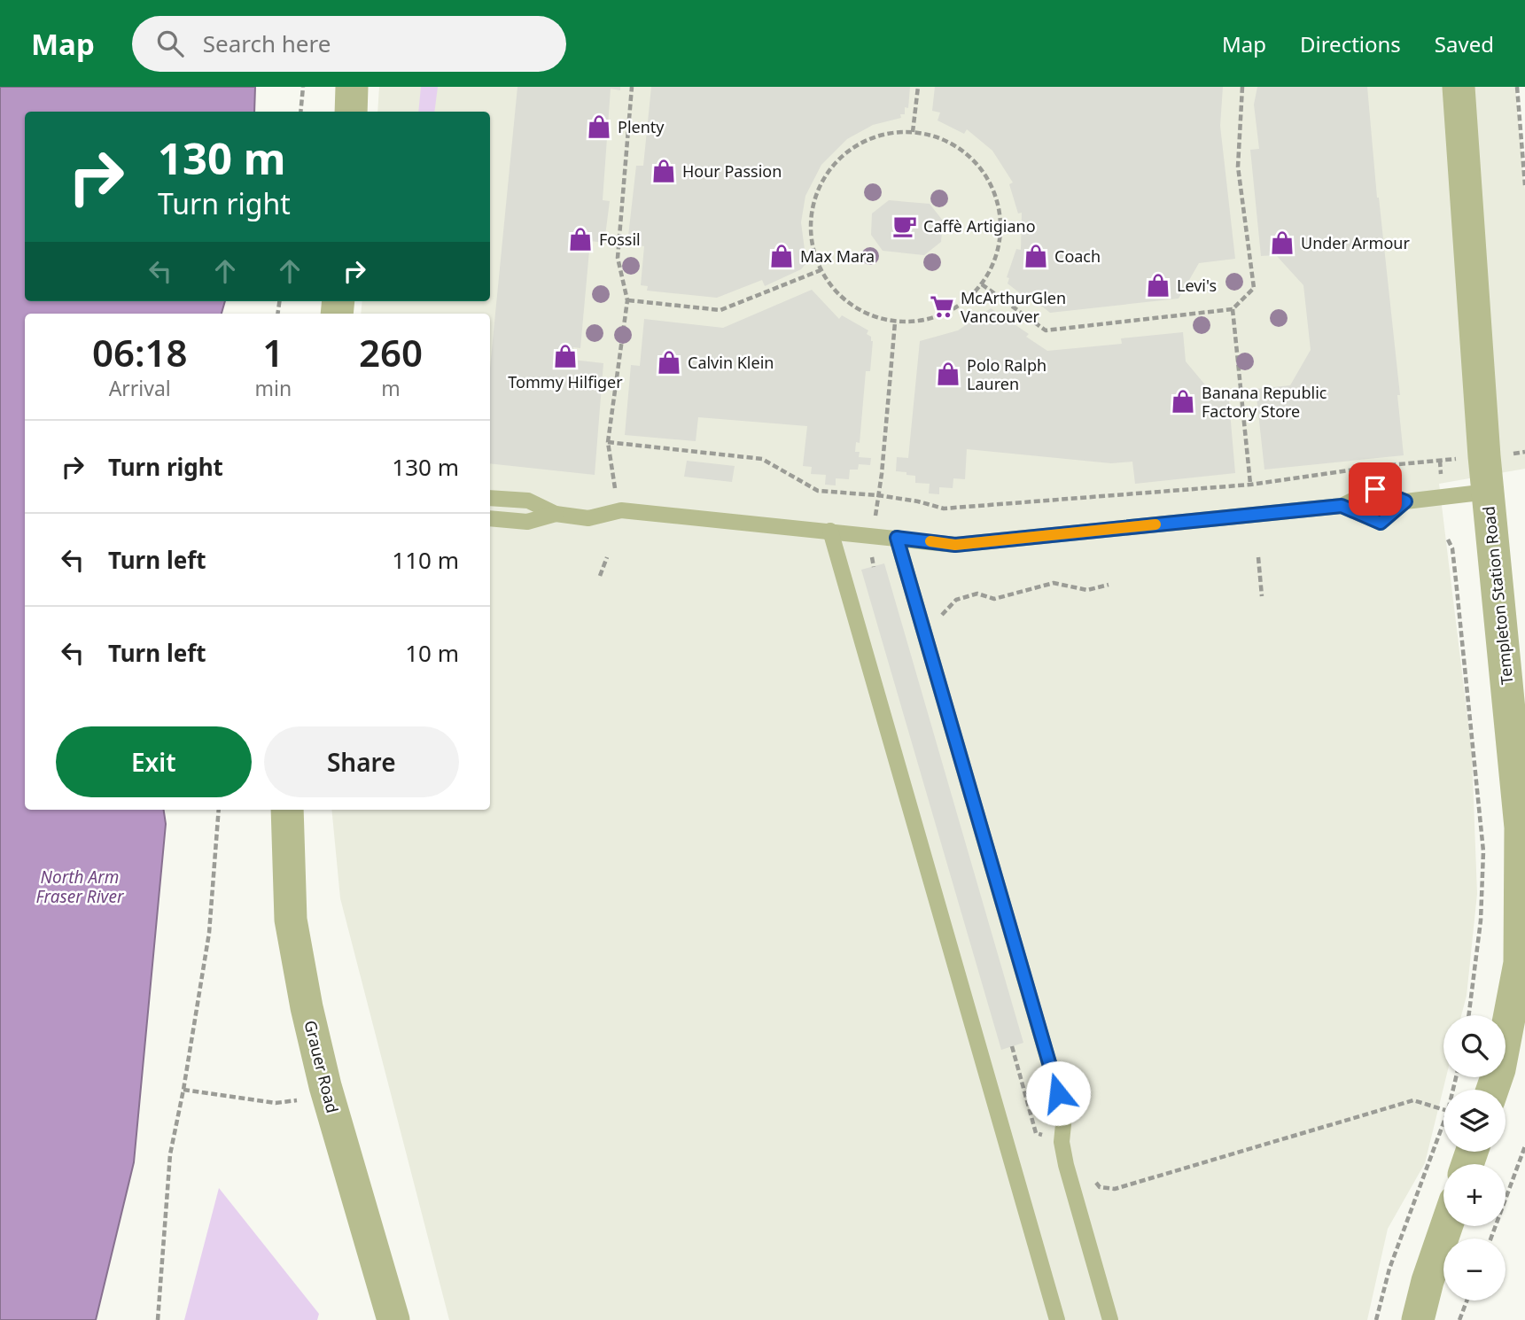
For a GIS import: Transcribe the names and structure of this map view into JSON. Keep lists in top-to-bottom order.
{
  "streets": {
    "street": ["Templeton Station Road", "Grauer Road"]
  },
  "water": ["North Arm Fraser River"],
  "places": {
    "shop": [
      "Plenty",
      "Hour Passion",
      "Fossil",
      "Under Armour",
      "Max Mara",
      "Coach",
      "Levi's",
      "Tommy Hilfiger",
      "Calvin Klein",
      "Polo Ralph Lauren",
      "Banana Republic Factory Store"
    ],
    "cafe": ["Caffè Artigiano"],
    "supermarket": ["McArthurGlen Vancouver"]
  },
  "page": {
    "header": "Map",
    "search": "Search here",
    "nav": ["Map", "Directions", "Saved"],
    "turn": ["130 m", "Turn right"],
    "eta": [
      "06:18",
      "Arrival",
      "1",
      "min",
      "260",
      "m"
    ],
    "list": [
      {
        "name": "Turn right",
        "value": "130 m"
      },
      {
        "name": "Turn left",
        "value": "110 m"
      },
      {
        "name": "Turn left",
        "value": "10 m"
      }
    ],
    "buttons": ["Exit", "Share"],
    "map_buttons": ["+", "−"]
  }
}
